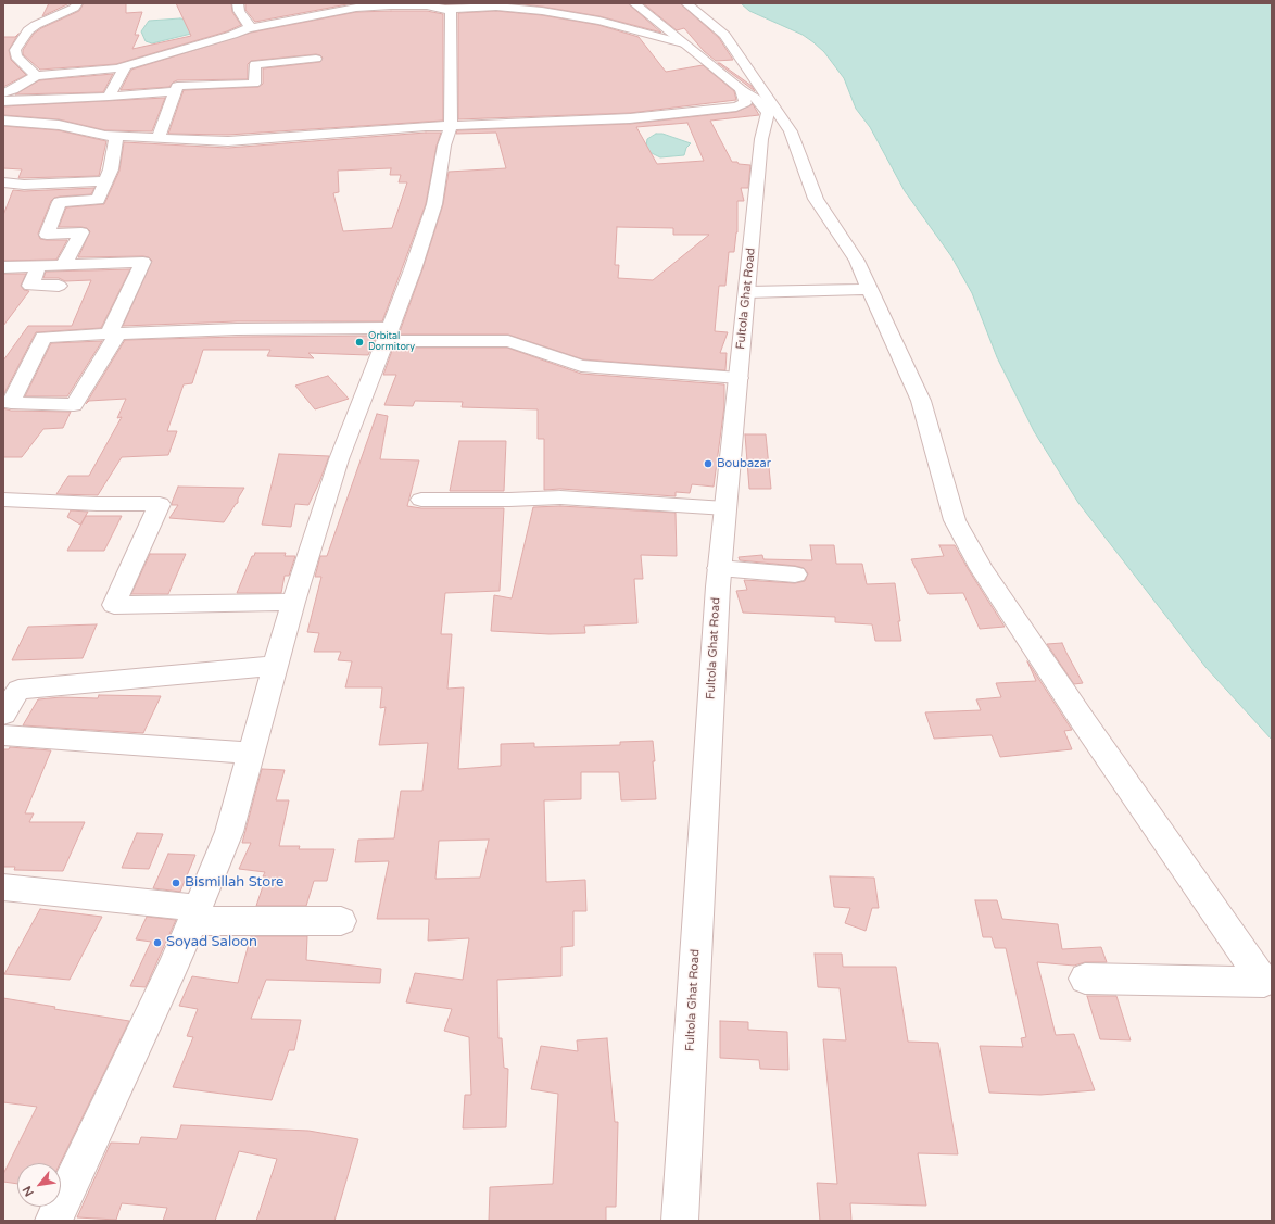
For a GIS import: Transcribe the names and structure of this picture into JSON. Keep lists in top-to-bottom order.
{
  "streets": {
    "street": ["Fultola Ghat Road"]
  },
  "places": [
    "Orbital Dormitory",
    "Boubazar",
    "Bismillah Store",
    "Soyad Saloon"
  ],
  "north": "bottom left"
}
